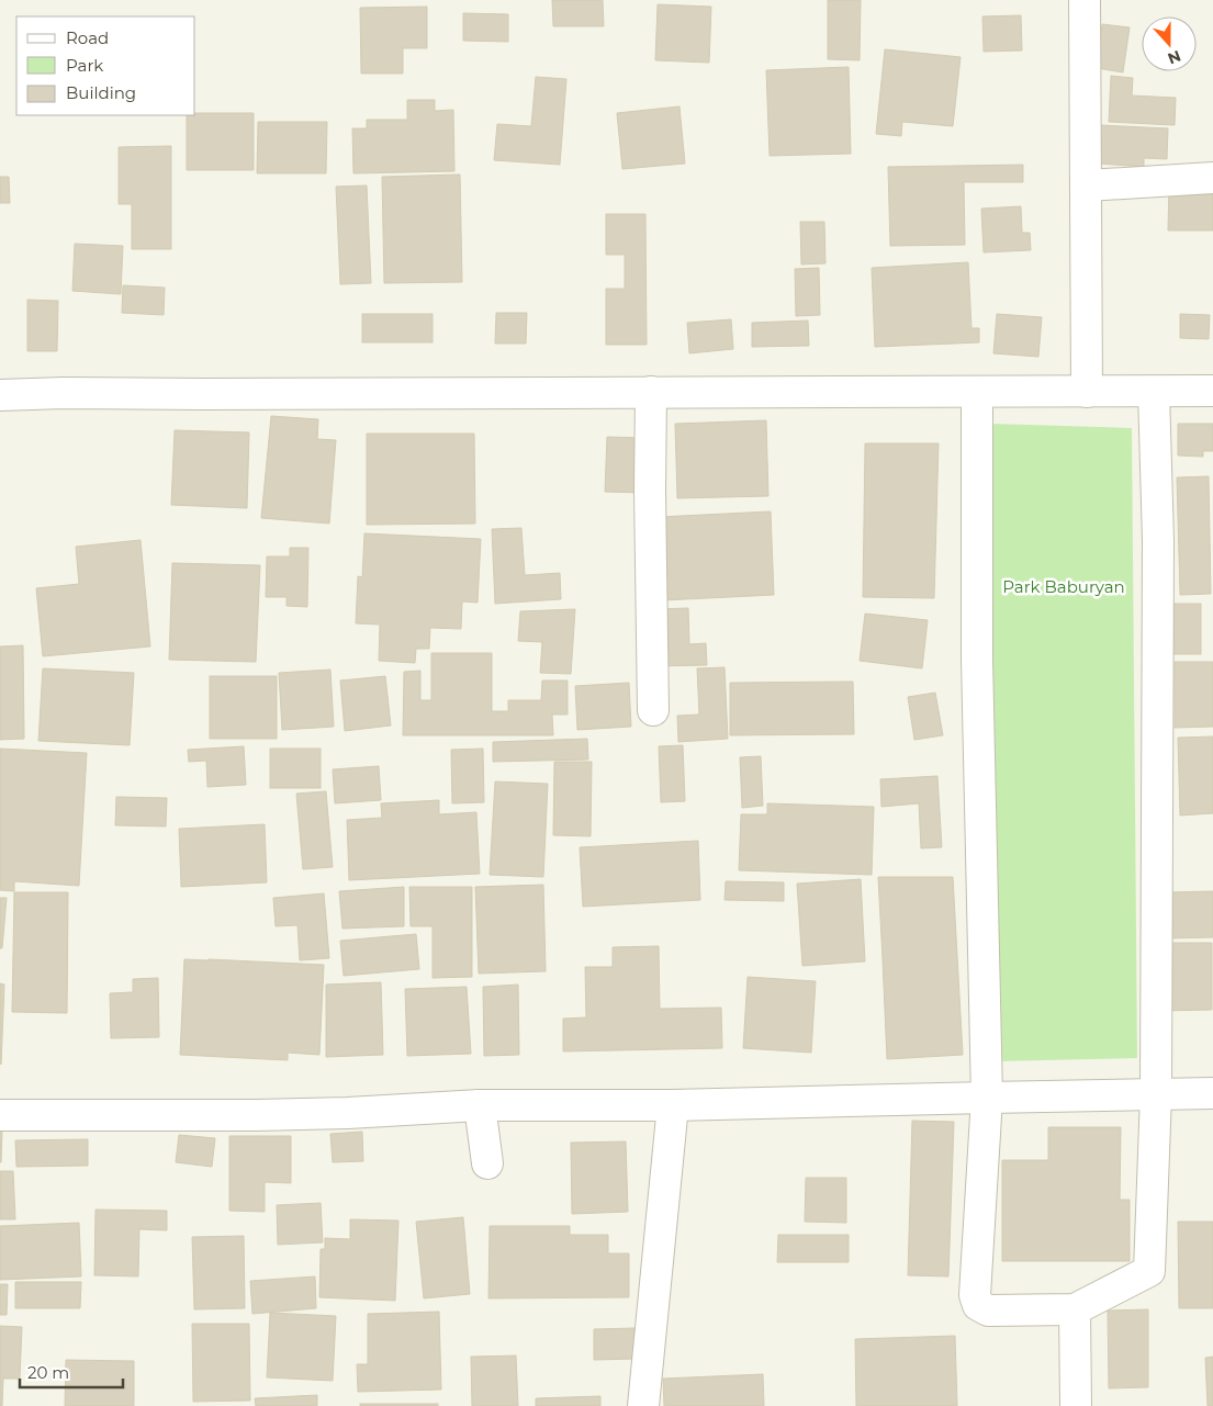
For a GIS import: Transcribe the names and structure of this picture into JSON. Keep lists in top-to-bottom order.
{
  "parks": ["Park Baburyan"],
  "legend": ["Road", "Park", "Building"],
  "scale_bar": "20 m",
  "north": "bottom"
}
